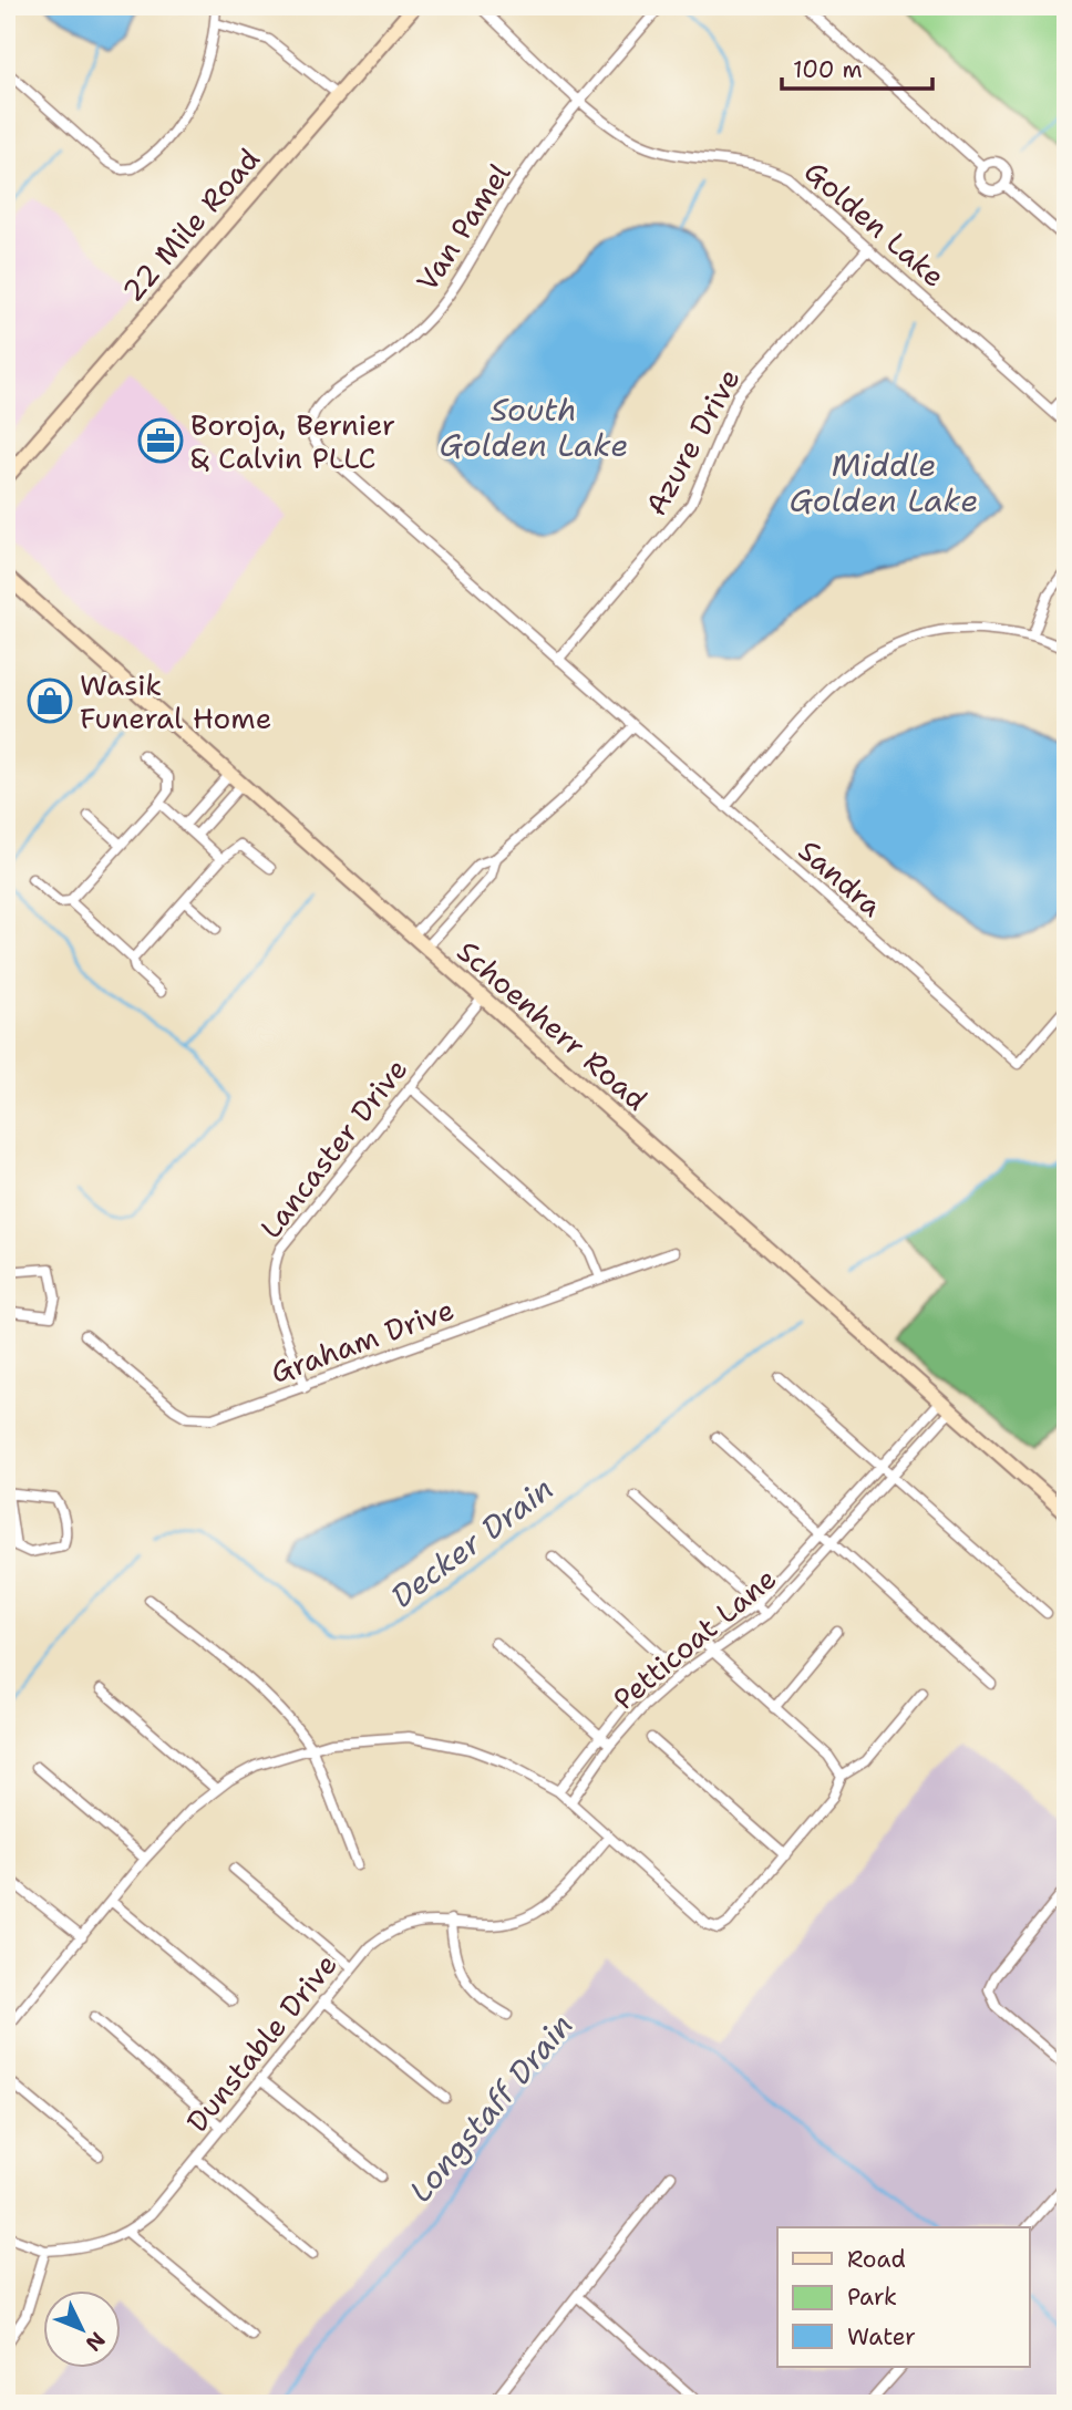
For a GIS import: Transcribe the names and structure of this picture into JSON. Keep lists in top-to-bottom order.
{
  "streets": {
    "street": [
      "Golden Lake",
      "22 Mile Road",
      "Van Pamel",
      "Azure Drive",
      "Sandra",
      "Schoenherr Road",
      "Lancaster Drive",
      "Graham Drive",
      "Petticoat Lane",
      "Dunstable Drive"
    ]
  },
  "crossings": [
    ["Golden Lake", "Van Pamel"],
    ["Golden Lake", "Azure Drive"],
    ["Van Pamel", "Azure Drive"],
    ["Van Pamel", "Sandra"],
    ["Azure Drive", "Sandra"],
    ["Schoenherr Road", "Lancaster Drive"],
    ["Schoenherr Road", "Petticoat Lane"],
    ["Lancaster Drive", "Graham Drive"]
  ],
  "water": [
    "South Golden Lake",
    "Middle Golden Lake",
    "Decker Drain",
    "Longstaff Drain"
  ],
  "places": {
    "office": ["Boroja, Bernier & Calvin PLLC"],
    "shop": ["Wasik Funeral Home"]
  },
  "legend": ["Road", "Park", "Water"],
  "scale_bar": "100 m",
  "north": "bottom right"
}
